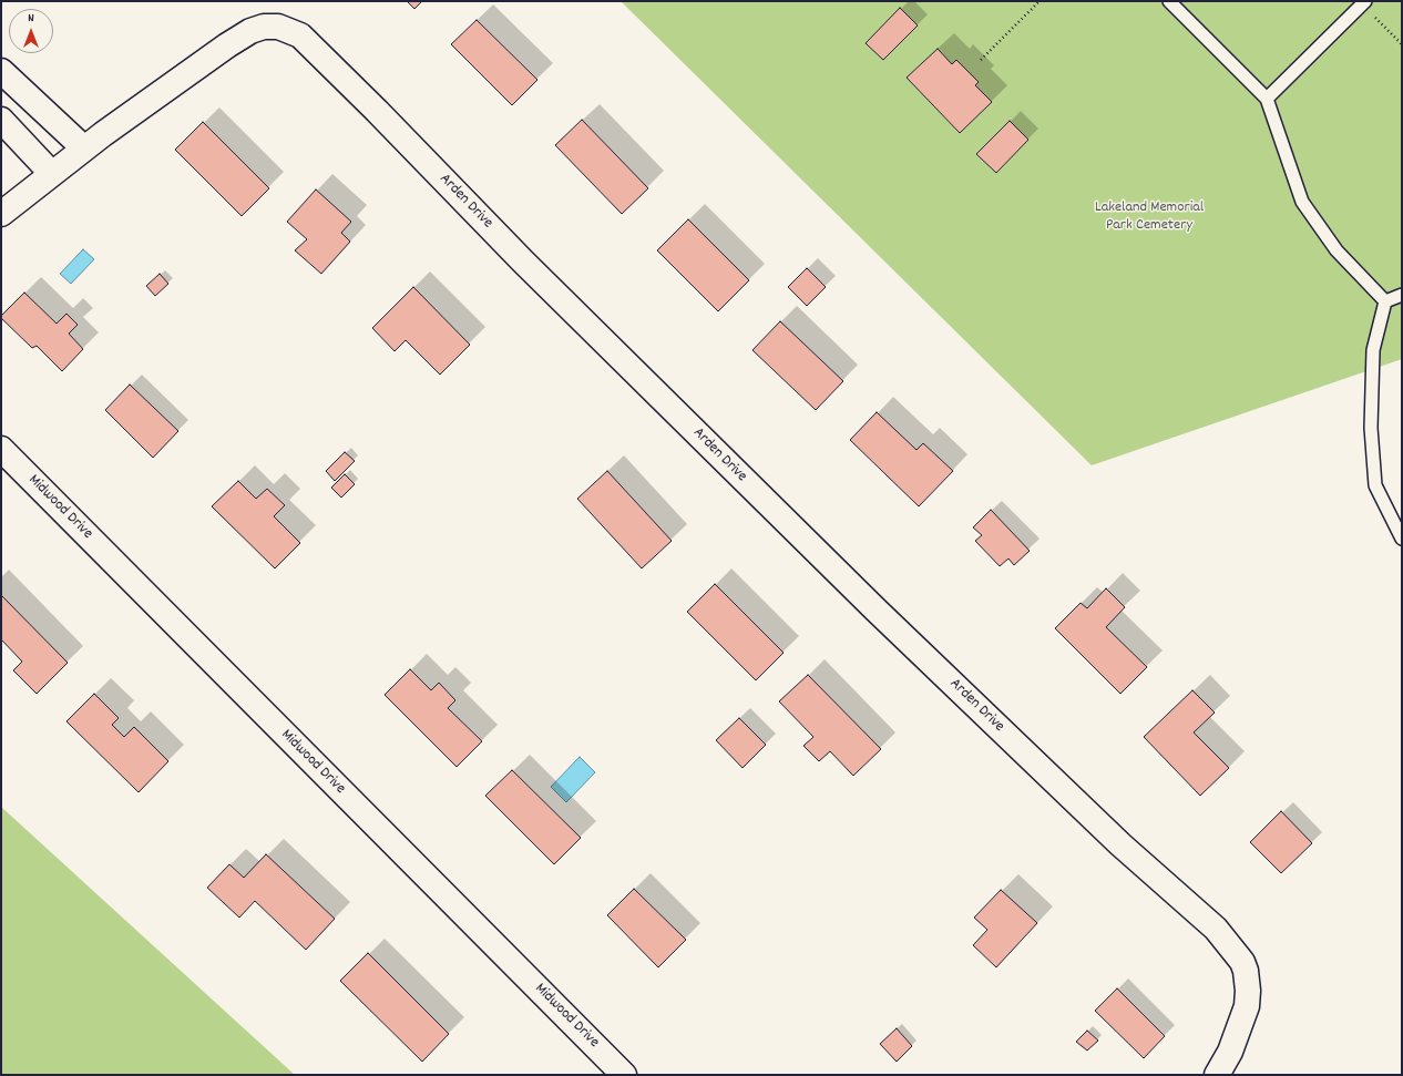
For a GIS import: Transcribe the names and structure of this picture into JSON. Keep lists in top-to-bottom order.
{
  "streets": {
    "street": ["Arden Drive", "Midwood Drive"]
  },
  "parks": ["Lakeland Memorial Park Cemetery"],
  "north": "top"
}
